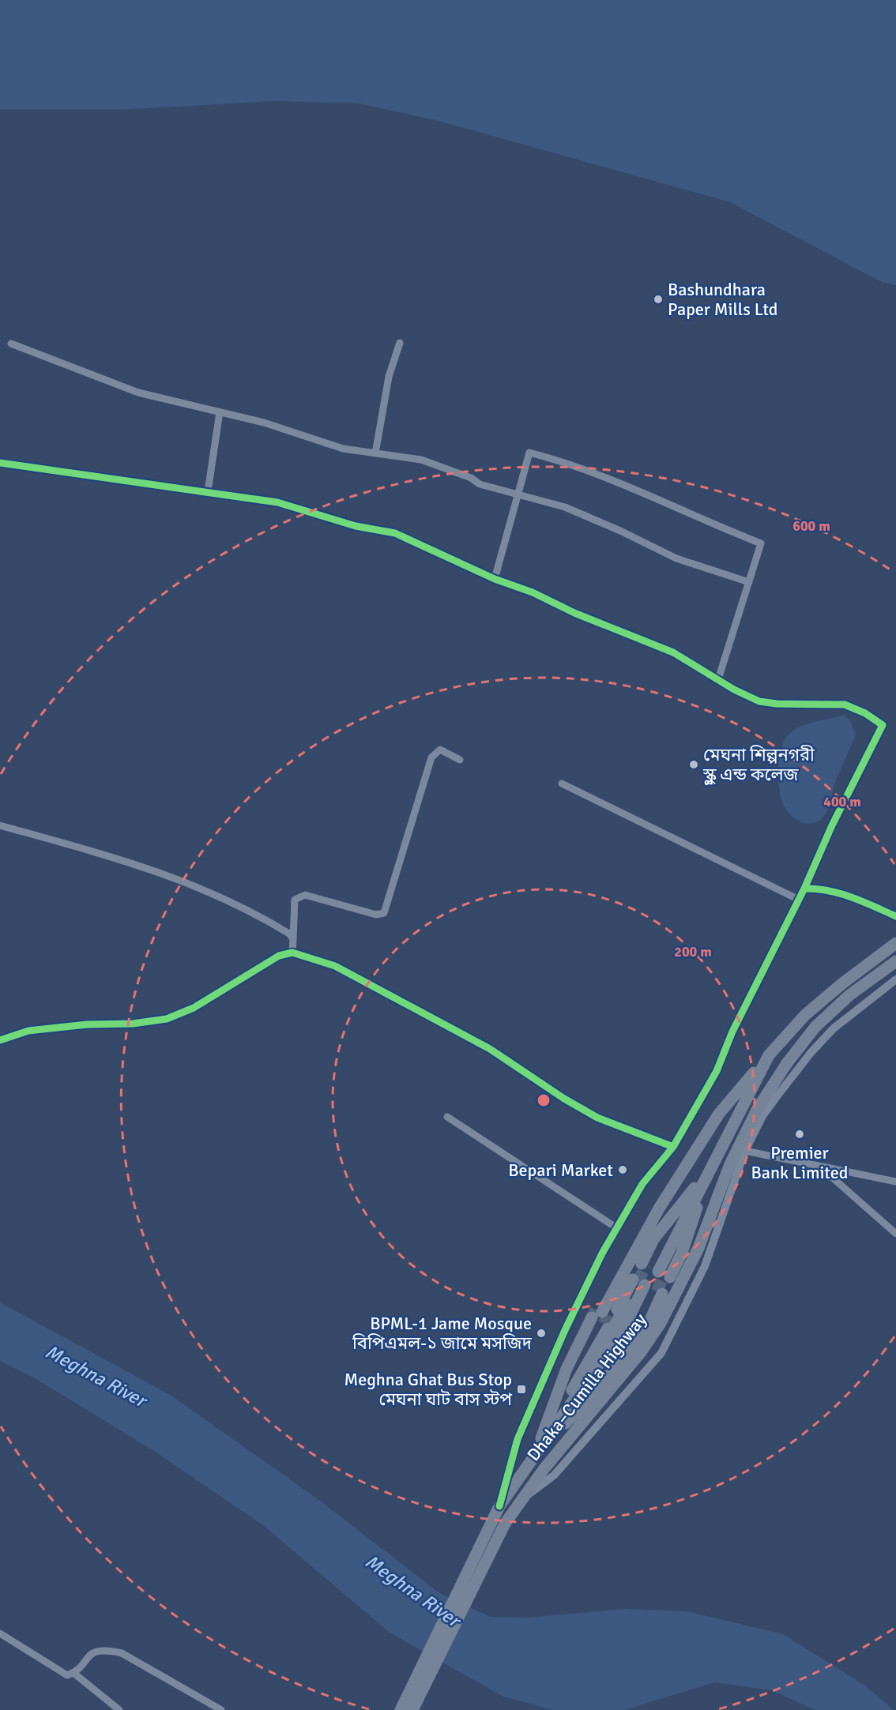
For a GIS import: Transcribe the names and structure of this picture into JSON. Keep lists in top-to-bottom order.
{
  "streets": {
    "highway": ["Dhaka–Cumilla Highway"]
  },
  "water": ["Meghna River"],
  "places": {
    "other": [
      "Bashundhara Paper Mills Ltd",
      "মেঘনা শিল্পনগরী স্কুল এন্ড কলেজ",
      "Premier Bank Limited",
      "Bepari Market",
      "BPML-1 Jame Mosque বিপিএমল-১ জামে মসজিদ"
    ],
    "transit": ["Meghna Ghat Bus Stop মেঘনা ঘাট বাস স্টপ"]
  },
  "rings": ["600 m", "400 m", "200 m"]
}
